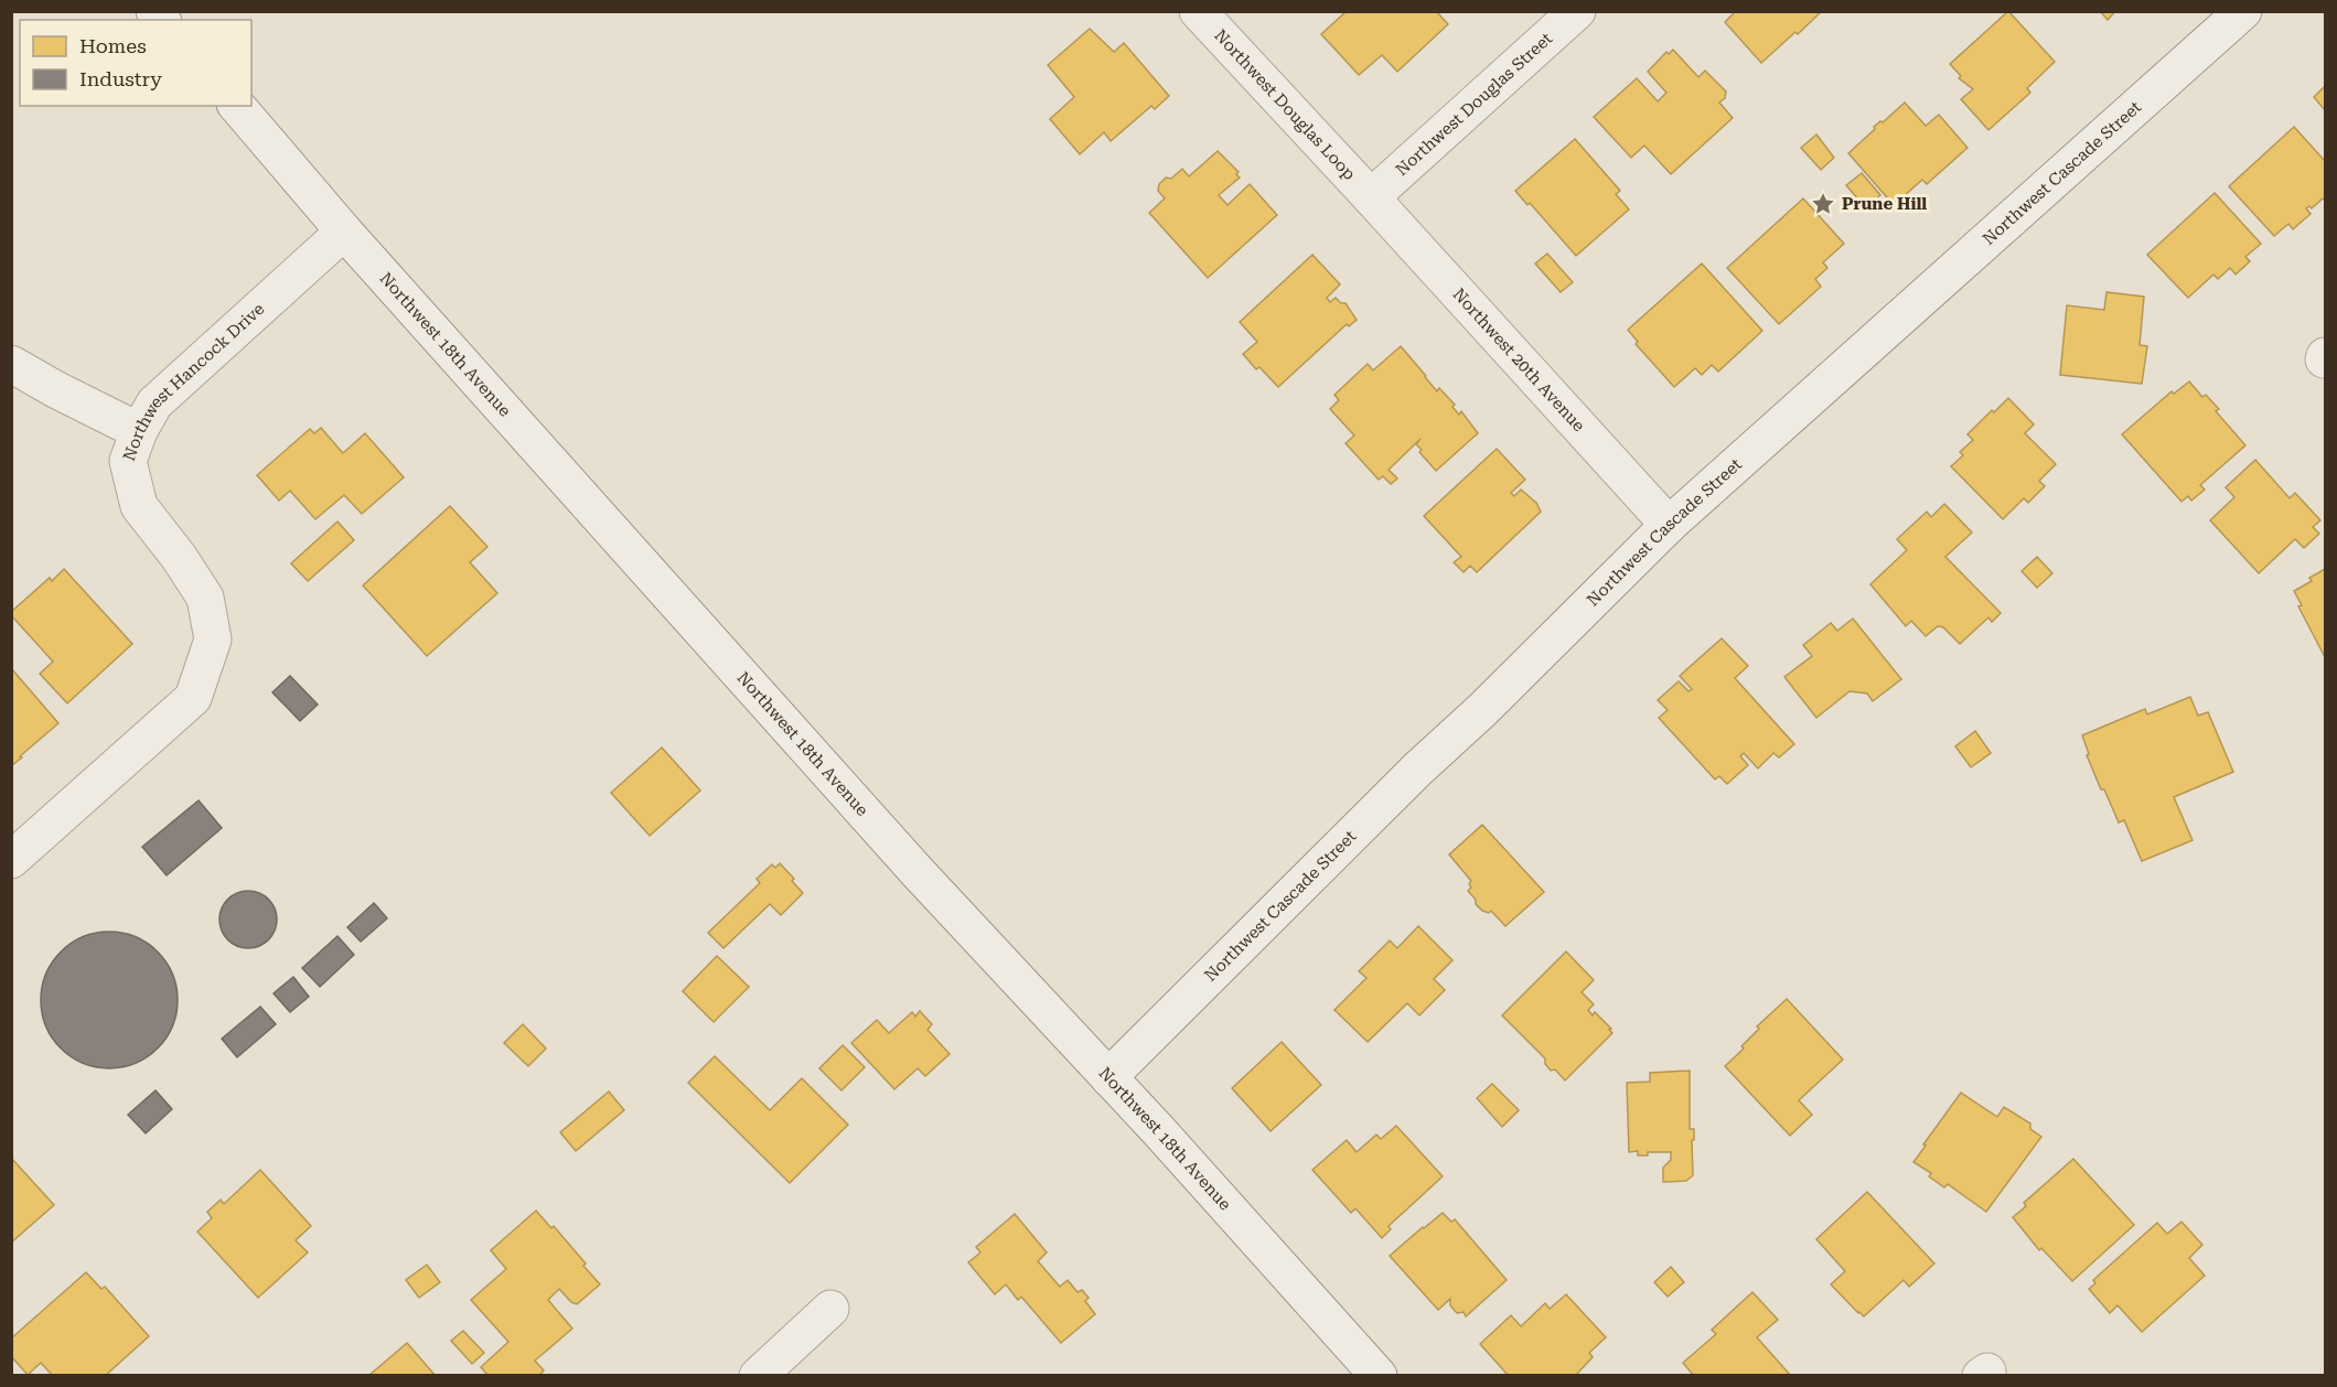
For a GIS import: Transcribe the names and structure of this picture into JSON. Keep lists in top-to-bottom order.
{
  "streets": {
    "street": [
      "Northwest Douglas Loop",
      "Northwest Douglas Street",
      "Northwest Cascade Street",
      "Northwest 18th Avenue",
      "Northwest 20th Avenue",
      "Northwest Hancock Drive"
    ]
  },
  "crossings": [
    ["Northwest Douglas Loop", "Northwest Douglas Street"],
    ["Northwest Douglas Loop", "Northwest 20th Avenue"],
    ["Northwest Douglas Street", "Northwest 20th Avenue"],
    ["Northwest Cascade Street", "Northwest 18th Avenue"],
    ["Northwest Cascade Street", "Northwest 20th Avenue"],
    ["Northwest 18th Avenue", "Northwest Hancock Drive"]
  ],
  "places": {
    "place": ["Prune Hill"]
  },
  "legend": ["Homes", "Industry"]
}
